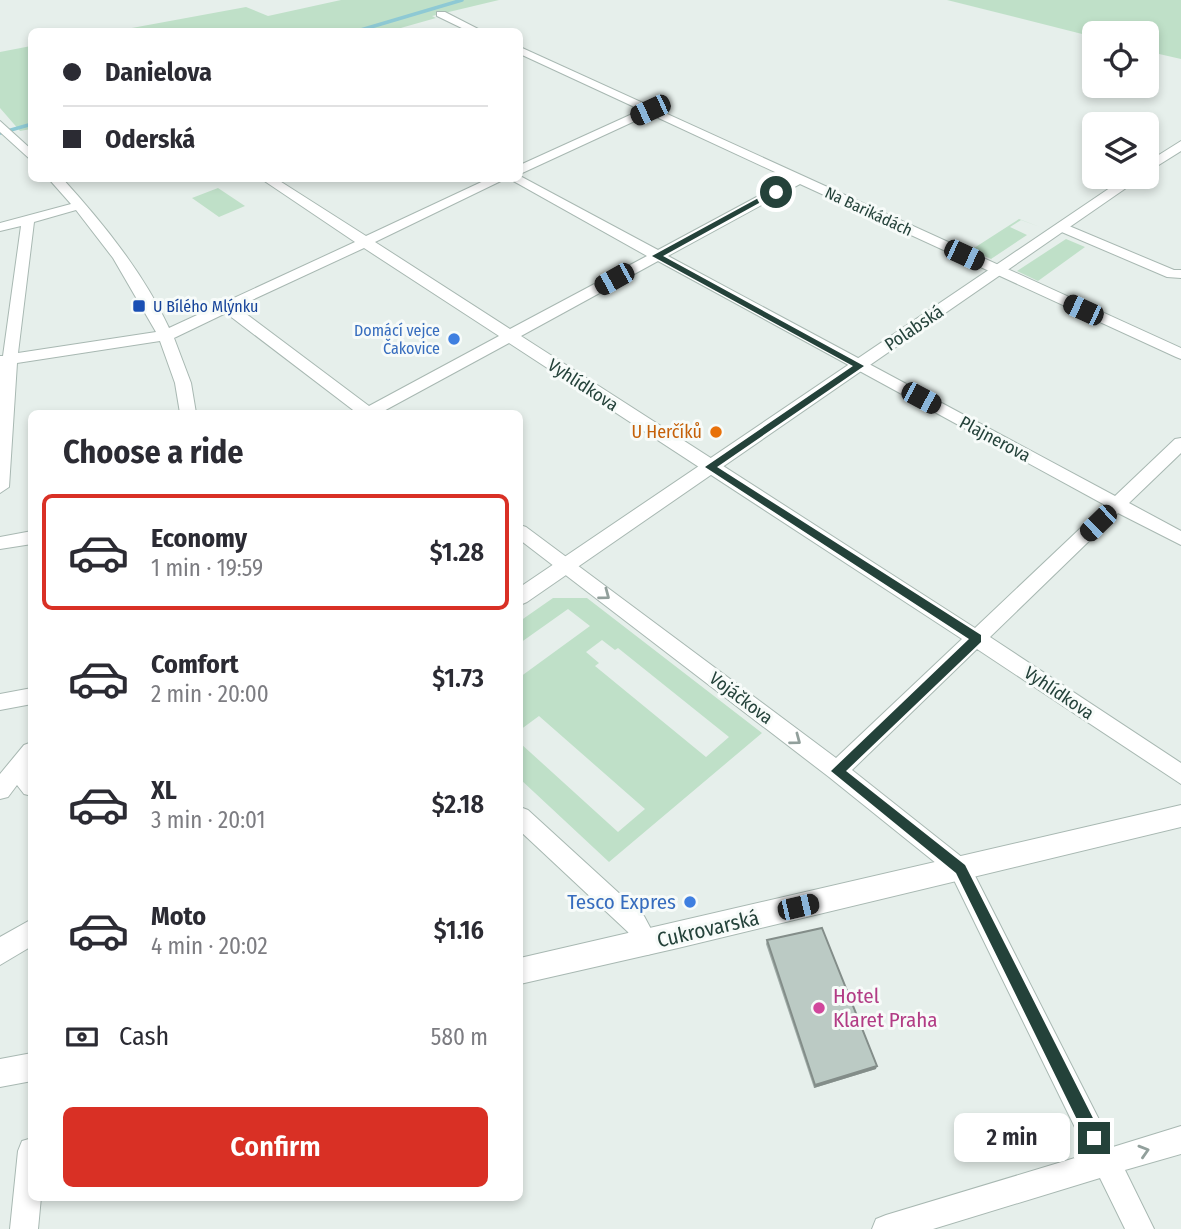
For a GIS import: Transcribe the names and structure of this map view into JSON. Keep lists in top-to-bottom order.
{
  "streets": {
    "street": [
      "Na Barikádách",
      "Polabská",
      "Vyhlídkova",
      "Plajnerova",
      "Vojáčkova",
      "Cukrovarská"
    ]
  },
  "crossings": [
    ["Na Barikádách", "Polabská"],
    ["Polabská", "Vyhlídkova"],
    ["Polabská", "Plajnerova"],
    ["Polabská", "Vojáčkova"],
    ["Vojáčkova", "Cukrovarská"]
  ],
  "one_way": ["Vojáčkova"],
  "places": {
    "transit": ["U Bílého Mlýnku"],
    "other": [
      "Domácí vejce Čakovice",
      "U Herčíků",
      "Tesco Expres",
      "Hotel Klaret Praha"
    ]
  },
  "page": {
    "banner": ["Danielova", "Oderská"],
    "heading": "Choose a ride",
    "list": [
      {
        "name": "Economy",
        "note": "1 min · 19:59",
        "value": "$1.28"
      },
      {
        "name": "Comfort",
        "note": "2 min · 20:00",
        "value": "$1.73"
      },
      {
        "name": "XL",
        "note": "3 min · 20:01",
        "value": "$2.18"
      },
      {
        "name": "Moto",
        "note": "4 min · 20:02",
        "value": "$1.16"
      }
    ],
    "pay": ["Cash", "580 m"],
    "buttons": "Confirm",
    "bubble": "2 min"
  }
}
